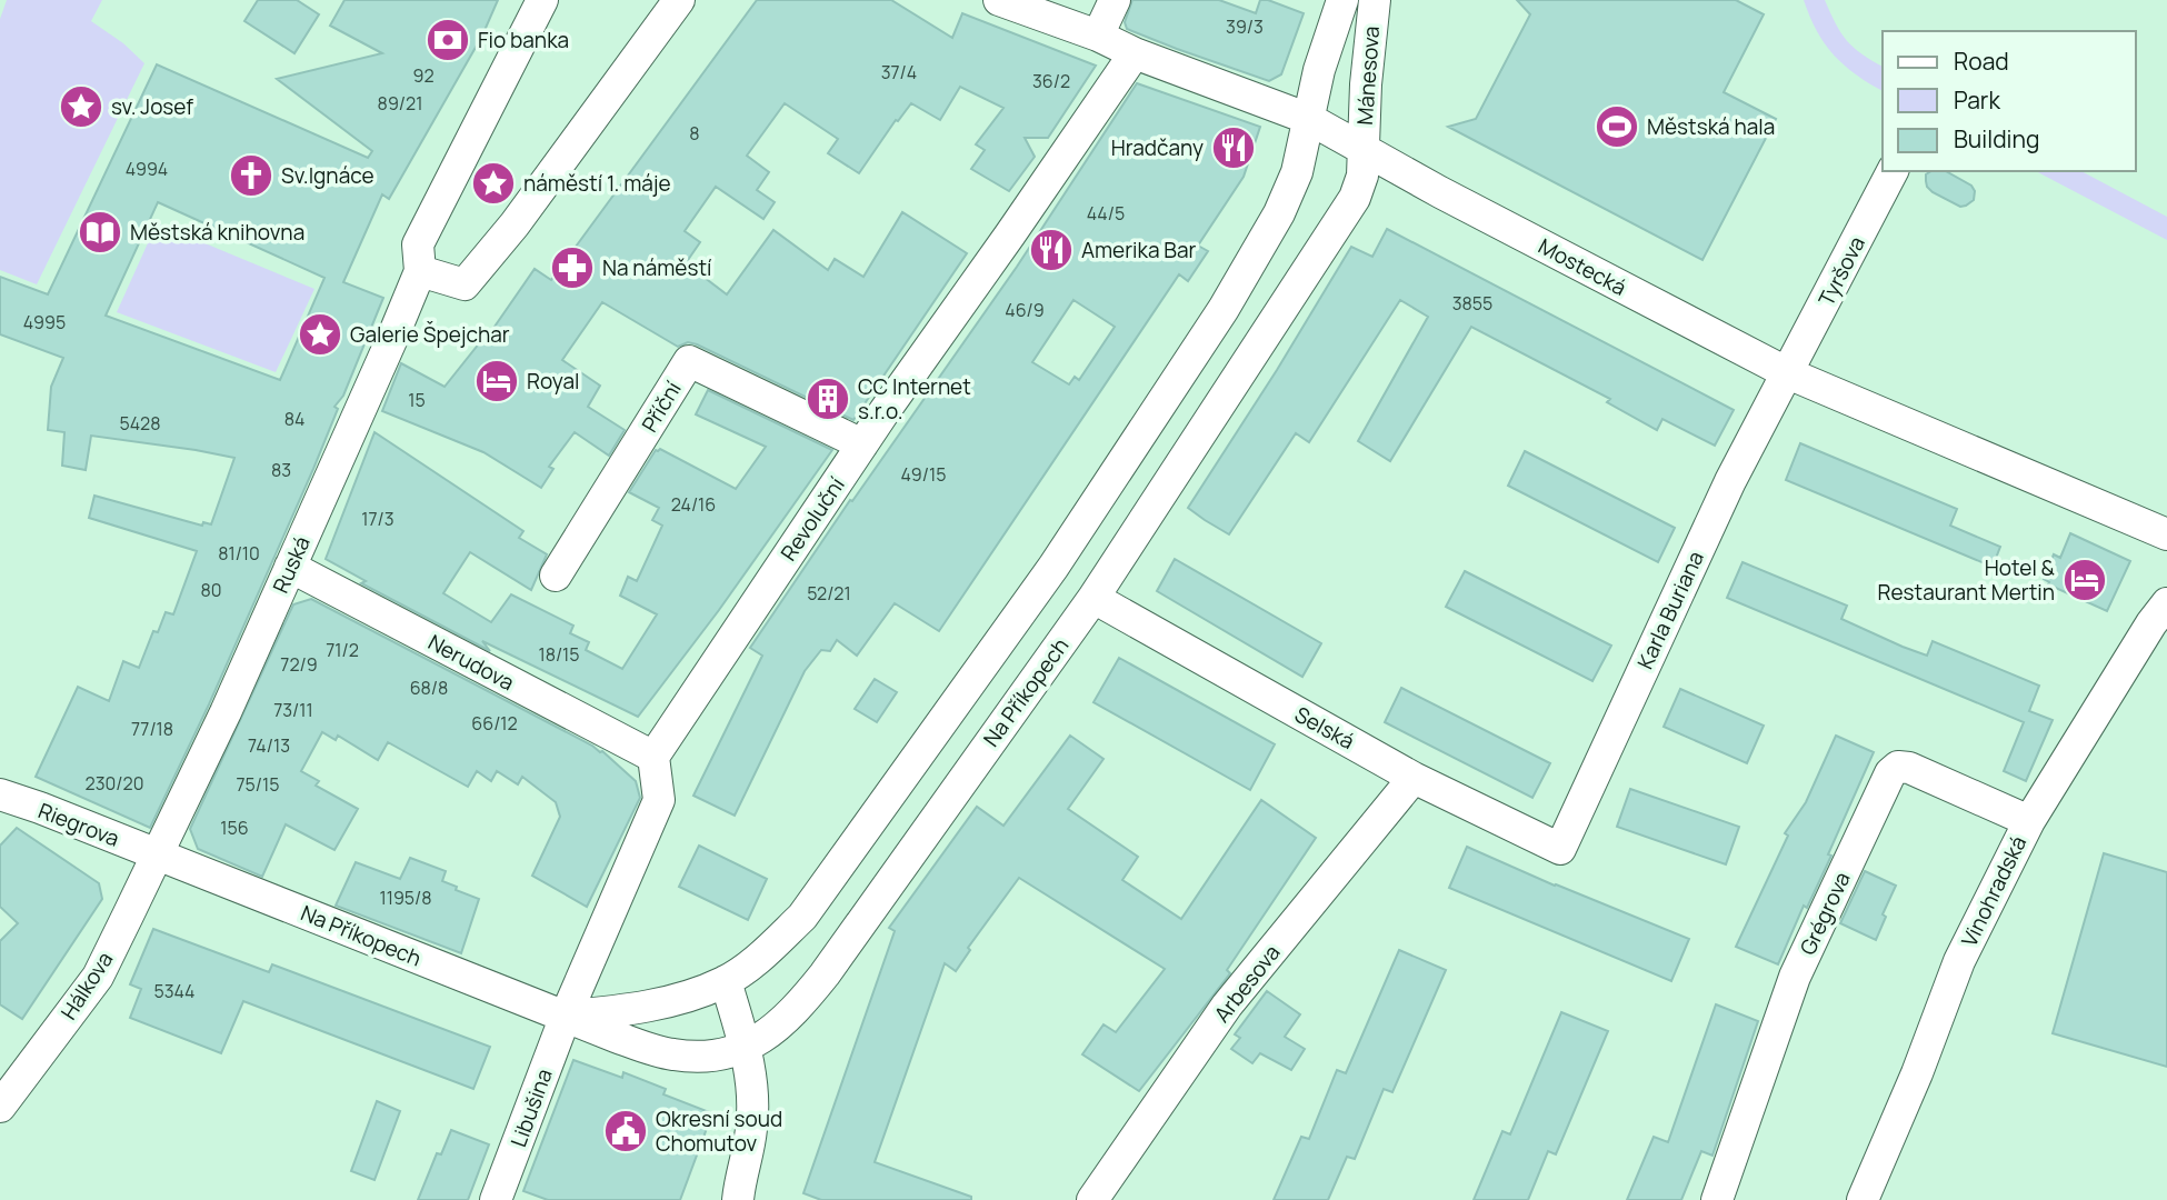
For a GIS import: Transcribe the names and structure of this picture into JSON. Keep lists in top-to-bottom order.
{
  "streets": {
    "street": [
      "Mánesova",
      "Mostecká",
      "Tyršova",
      "Příční",
      "Revoluční",
      "Ruská",
      "Karla Buriana",
      "Nerudova",
      "Na Příkopech",
      "Selská",
      "Riegrova",
      "Vinohradská",
      "Grégrova",
      "Arbesova",
      "Hálkova",
      "Libušina"
    ]
  },
  "crossings": [
    ["Mánesova", "Mostecká"],
    ["Mánesova", "Na Příkopech"],
    ["Mostecká", "Tyršova"],
    ["Mostecká", "Revoluční"],
    ["Mostecká", "Karla Buriana"],
    ["Mostecká", "Na Příkopech"],
    ["Tyršova", "Karla Buriana"],
    ["Příční", "Revoluční"],
    ["Revoluční", "Nerudova"],
    ["Ruská", "Nerudova"],
    ["Ruská", "Na Příkopech"],
    ["Ruská", "Riegrova"],
    ["Ruská", "Hálkova"],
    ["Karla Buriana", "Selská"],
    ["Na Příkopech", "Selská"],
    ["Na Příkopech", "Riegrova"],
    ["Na Příkopech", "Hálkova"],
    ["Na Příkopech", "Libušina"],
    ["Selská", "Arbesova"],
    ["Riegrova", "Hálkova"],
    ["Vinohradská", "Grégrova"]
  ],
  "places": {
    "bank": ["Fio banka"],
    "place": ["sv. Josef", "náměstí 1. máje", "Galerie Špejchar"],
    "sports": ["Městská hala"],
    "restaurant": ["Hradčany", "Amerika Bar"],
    "church": ["Sv.Ignáce"],
    "library": ["Městská knihovna"],
    "pharmacy": ["Na náměstí"],
    "hotel": ["Royal", "Hotel & Restaurant Mertin"],
    "building": ["CC Internet s.r.o."],
    "public building": ["Okresní soud Chomutov"]
  },
  "house_numbers": [
    "39/3",
    "37/4",
    "92",
    "36/2",
    "89/21",
    "8",
    "4994",
    "44/5",
    "3855",
    "46/9",
    "4995",
    "15",
    "84",
    "5428",
    "83",
    "49/15",
    "24/16",
    "17/3",
    "81/10",
    "80",
    "52/21",
    "71/2",
    "18/15",
    "72/9",
    "68/8",
    "73/11",
    "66/12",
    "77/18",
    "74/13",
    "230/20",
    "75/15",
    "156",
    "1195/8",
    "5344"
  ],
  "legend": ["Road", "Park", "Building"]
}
